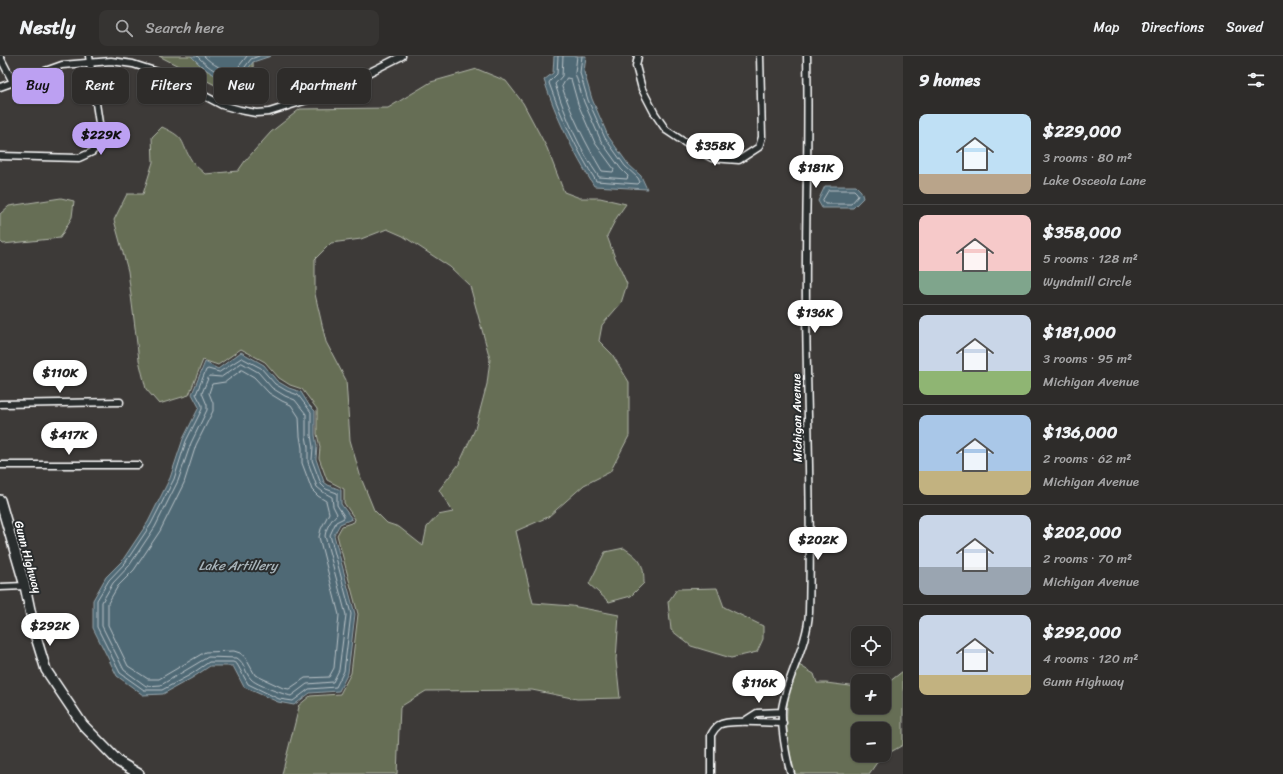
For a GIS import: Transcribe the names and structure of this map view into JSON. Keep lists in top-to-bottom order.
{
  "streets": {
    "main road": ["Gunn Highway"],
    "street": ["Michigan Avenue"]
  },
  "water": ["Lake Artillery"],
  "page": {
    "header": "Nestly",
    "search": "Search here",
    "nav": ["Map", "Directions", "Saved"],
    "heading": "9 homes",
    "chip": [
      "Buy",
      "Rent",
      "Filters",
      "New",
      "Apartment"
    ],
    "list": [
      {
        "name": "$229,000",
        "note": "3 rooms · 80 m² · Lake Osceola Lane"
      },
      {
        "name": "$358,000",
        "note": "5 rooms · 128 m² · Wyndmill Circle"
      },
      {
        "name": "$181,000",
        "note": "3 rooms · 95 m² · Michigan Avenue"
      },
      {
        "name": "$136,000",
        "note": "2 rooms · 62 m² · Michigan Avenue"
      },
      {
        "name": "$202,000",
        "note": "2 rooms · 70 m² · Michigan Avenue"
      },
      {
        "name": "$292,000",
        "note": "4 rooms · 120 m² · Gunn Highway"
      }
    ],
    "price": [
      "$229K",
      "$358K",
      "$181K",
      "$136K",
      "$110K",
      "$417K",
      "$202K",
      "$292K",
      "$116K"
    ],
    "map_buttons": ["+", "−"]
  }
}
